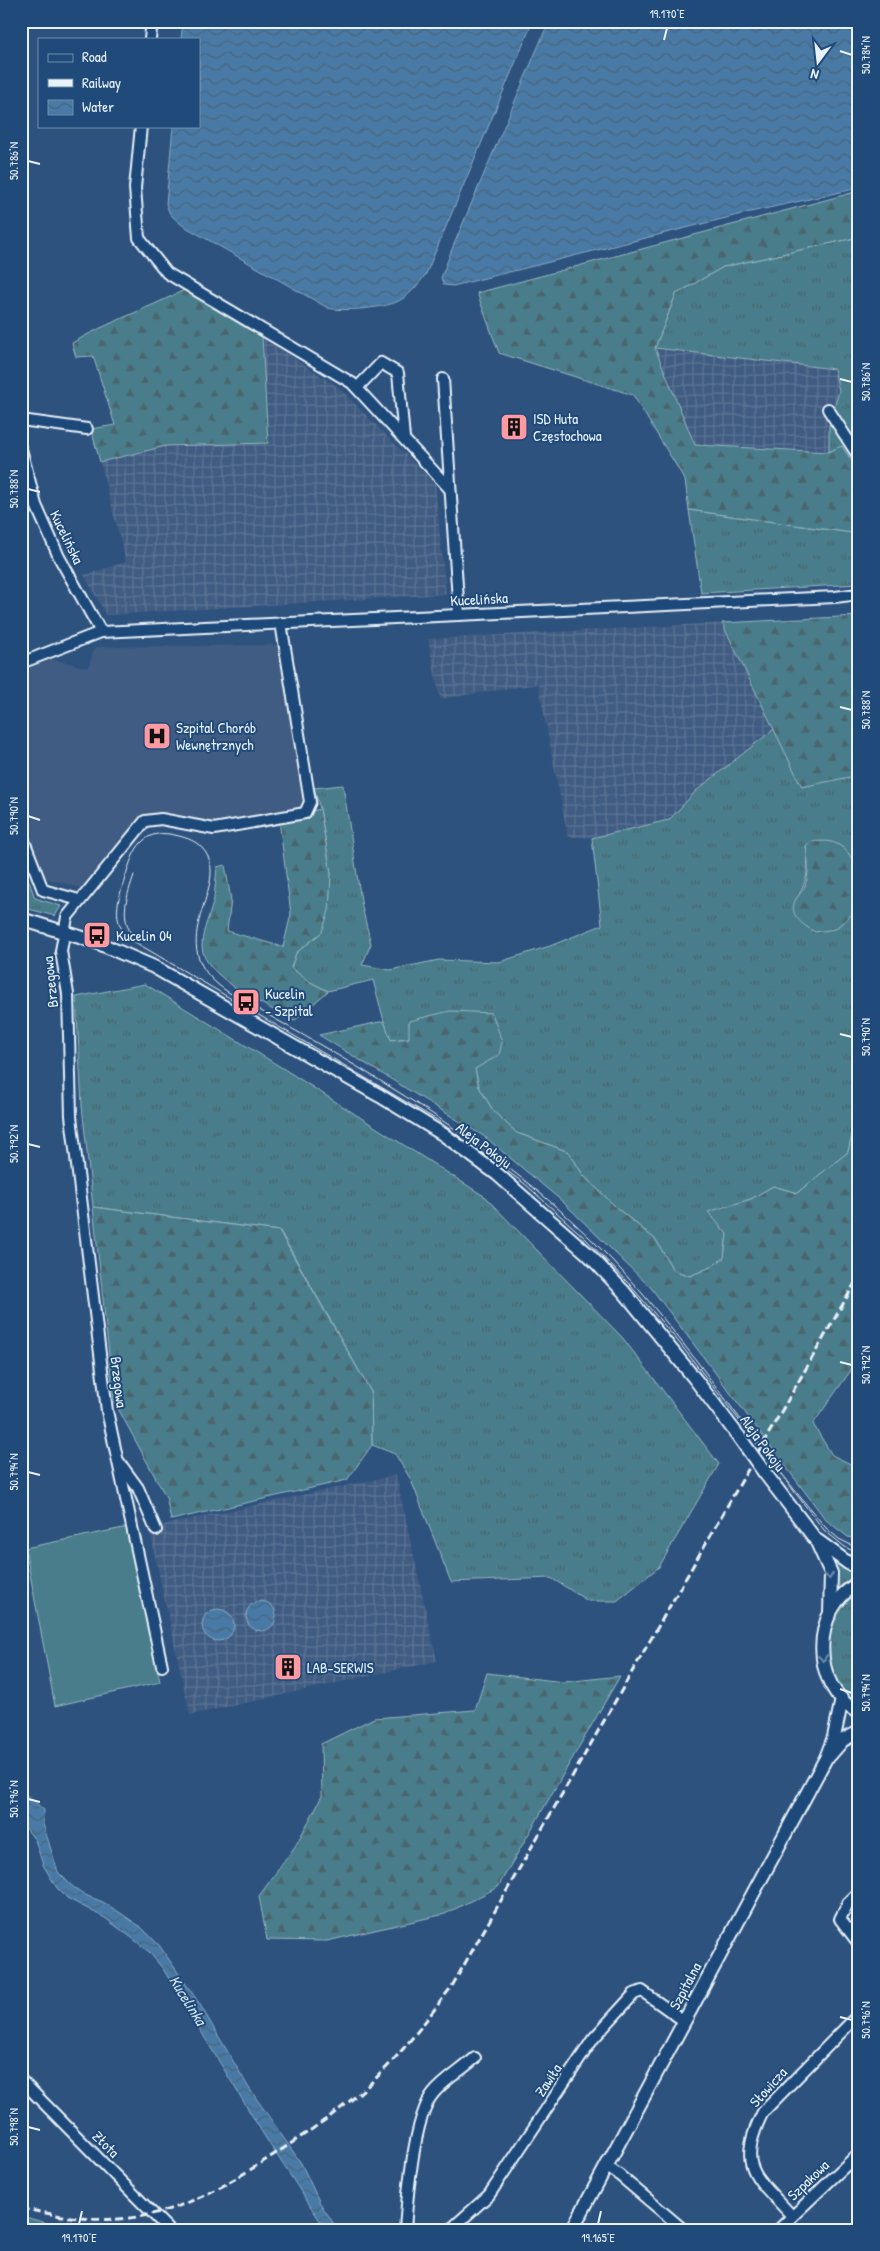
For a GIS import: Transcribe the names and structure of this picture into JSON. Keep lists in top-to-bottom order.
{
  "streets": {
    "street": [
      "Kucelińska",
      "Brzegowa",
      "Aleja Pokoju",
      "Szpitalna",
      "Zawiła",
      "Słowicza",
      "Złota",
      "Szpakowa"
    ]
  },
  "crossings": [
    ["Kucelińska", "Brzegowa"],
    ["Brzegowa", "Aleja Pokoju"],
    ["Szpitalna", "Zawiła"],
    ["Słowicza", "Szpakowa"]
  ],
  "water": ["Kucelinka"],
  "places": {
    "building": ["ISD Huta Częstochowa", "LAB-SERWIS"],
    "hospital": ["Szpital Chorób Wewnętrznych"],
    "bus stop": ["Kucelin 04", "Kucelin - Szpital"]
  },
  "legend": ["Road", "Railway", "Water"],
  "north": "bottom",
  "coordinates": [
    "19.170°E",
    "50.784°N",
    "50.786°N",
    "50.788°N",
    "50.790°N",
    "50.792°N",
    "50.794°N",
    "50.796°N",
    "50.798°N",
    "19.165°E"
  ]
}
